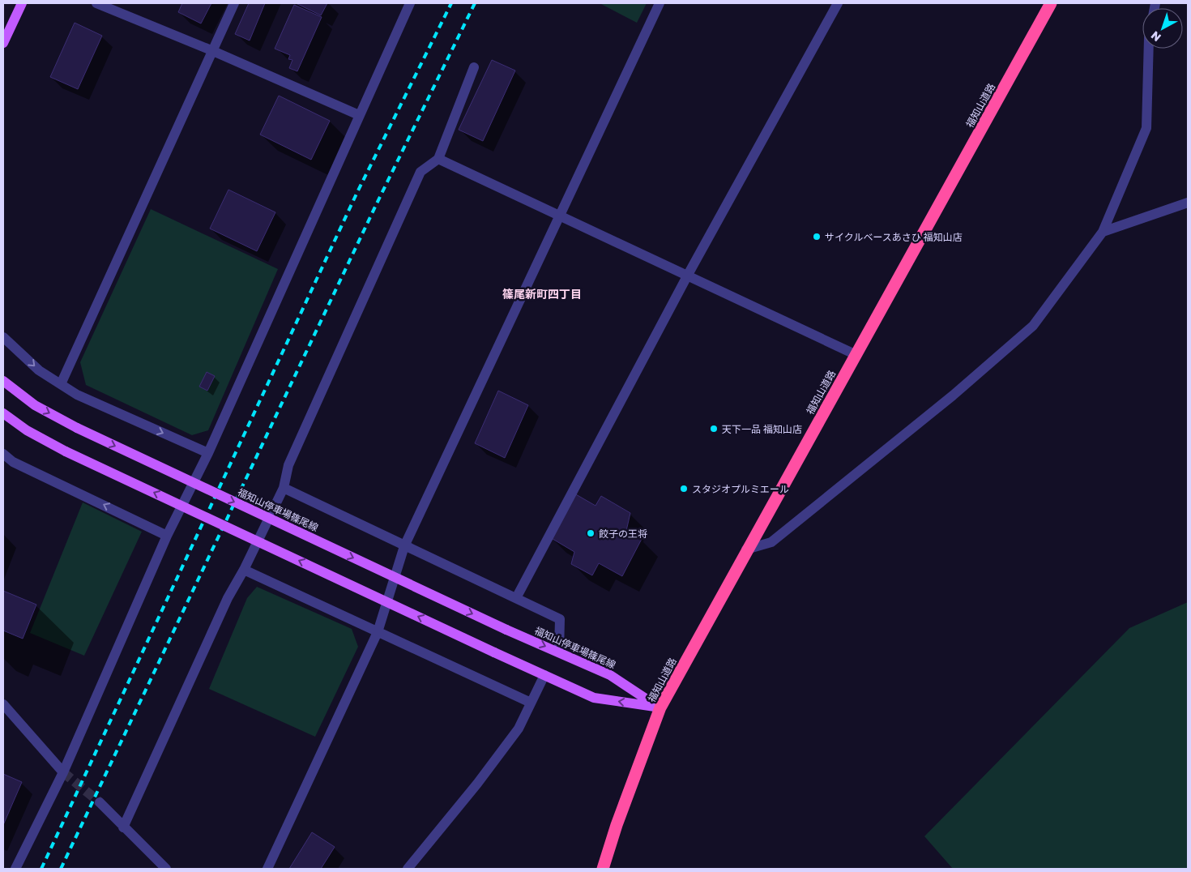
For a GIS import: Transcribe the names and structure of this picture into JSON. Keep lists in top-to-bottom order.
{
  "streets": {
    "highway": ["福知山道路"],
    "main road": ["福知山停車場篠尾線"]
  },
  "crossings": [
    ["福知山道路", "福知山停車場篠尾線"]
  ],
  "districts": ["篠尾新町四丁目"],
  "places": [
    "サイクルベースあさひ 福知山店",
    "天下一品 福知山店",
    "スタジオプルミエール",
    "餃子の王将"
  ],
  "north": "bottom left"
}
